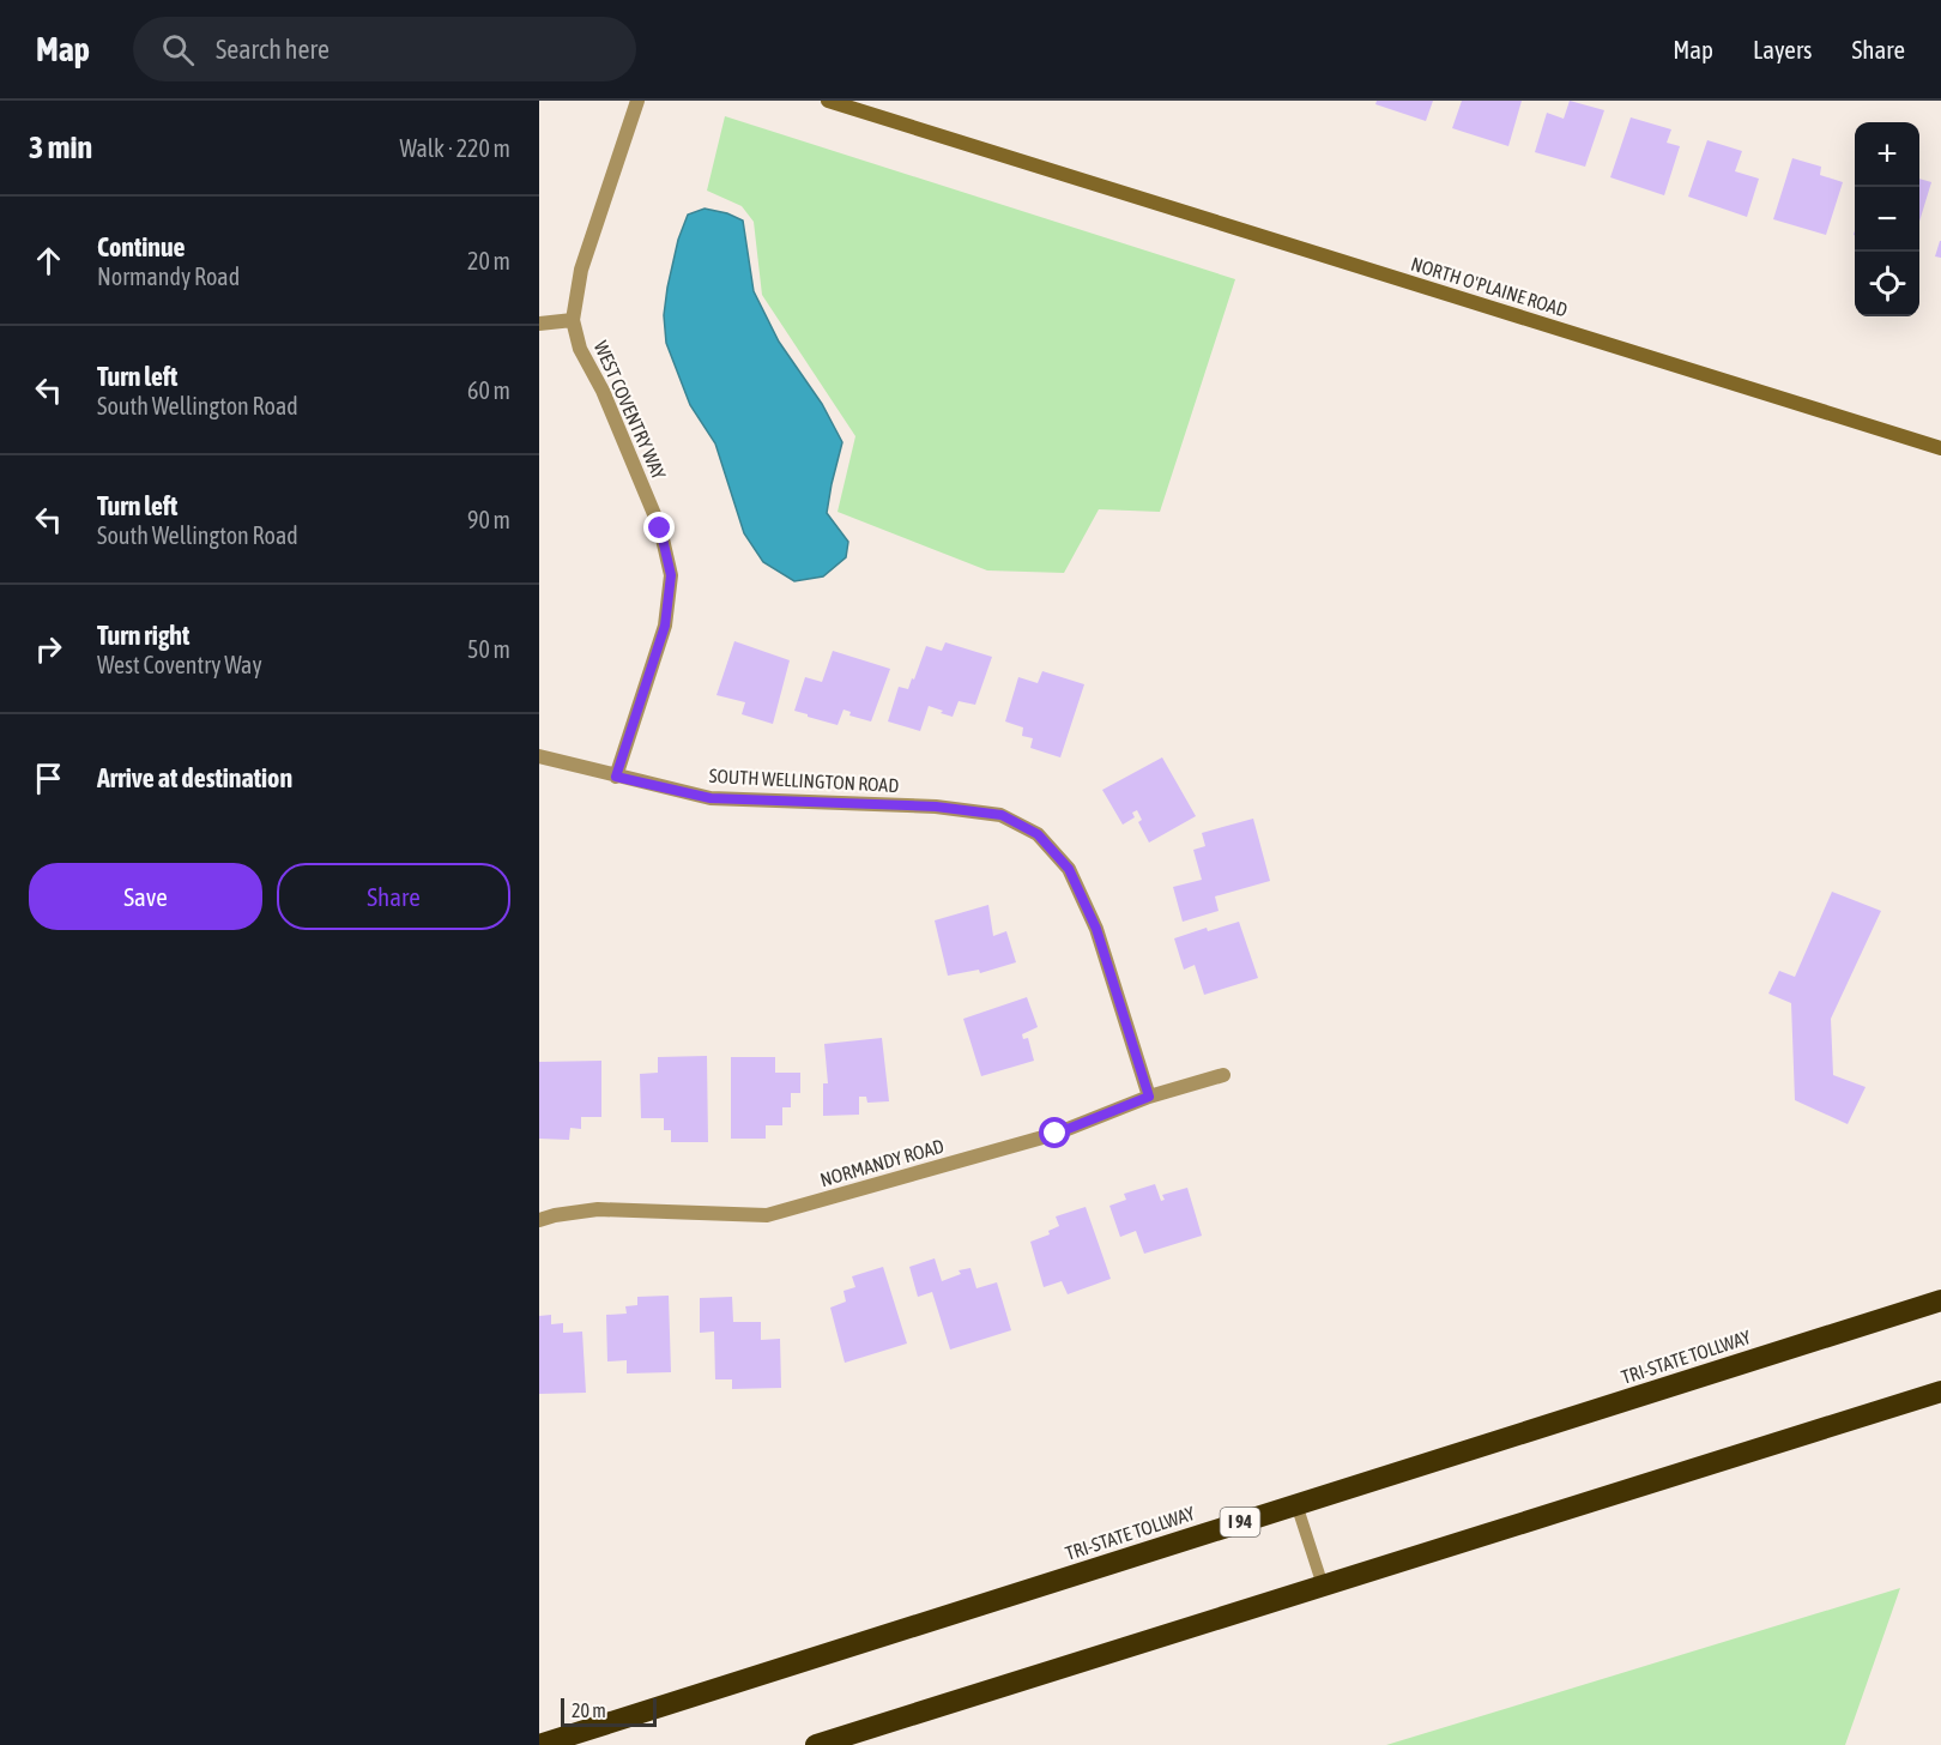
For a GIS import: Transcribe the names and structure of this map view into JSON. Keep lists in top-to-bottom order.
{
  "streets": {
    "highway": ["TRI-STATE TOLLWAY", "I 94"],
    "main road": ["NORTH O'PLAINE ROAD"],
    "street": ["WEST COVENTRY WAY", "SOUTH WELLINGTON ROAD", "NORMANDY ROAD"]
  },
  "crossings": [
    ["WEST COVENTRY WAY", "SOUTH WELLINGTON ROAD"],
    ["SOUTH WELLINGTON ROAD", "NORMANDY ROAD"]
  ],
  "scale_bar": "20 m",
  "page": {
    "header": "Map",
    "search": "Search here",
    "nav": ["Map", "Layers", "Share"],
    "heading": ["3 min", "Walk · 220 m"],
    "map_buttons": ["+", "−"],
    "list": [
      ["Continue", "Normandy Road", "20 m"],
      ["Turn left", "South Wellington Road", "60 m"],
      ["Turn left", "South Wellington Road", "90 m"],
      ["Turn right", "West Coventry Way", "50 m"],
      "Arrive at destination"
    ],
    "buttons": ["Save", "Share"],
    "scale": "20 m"
  }
}
